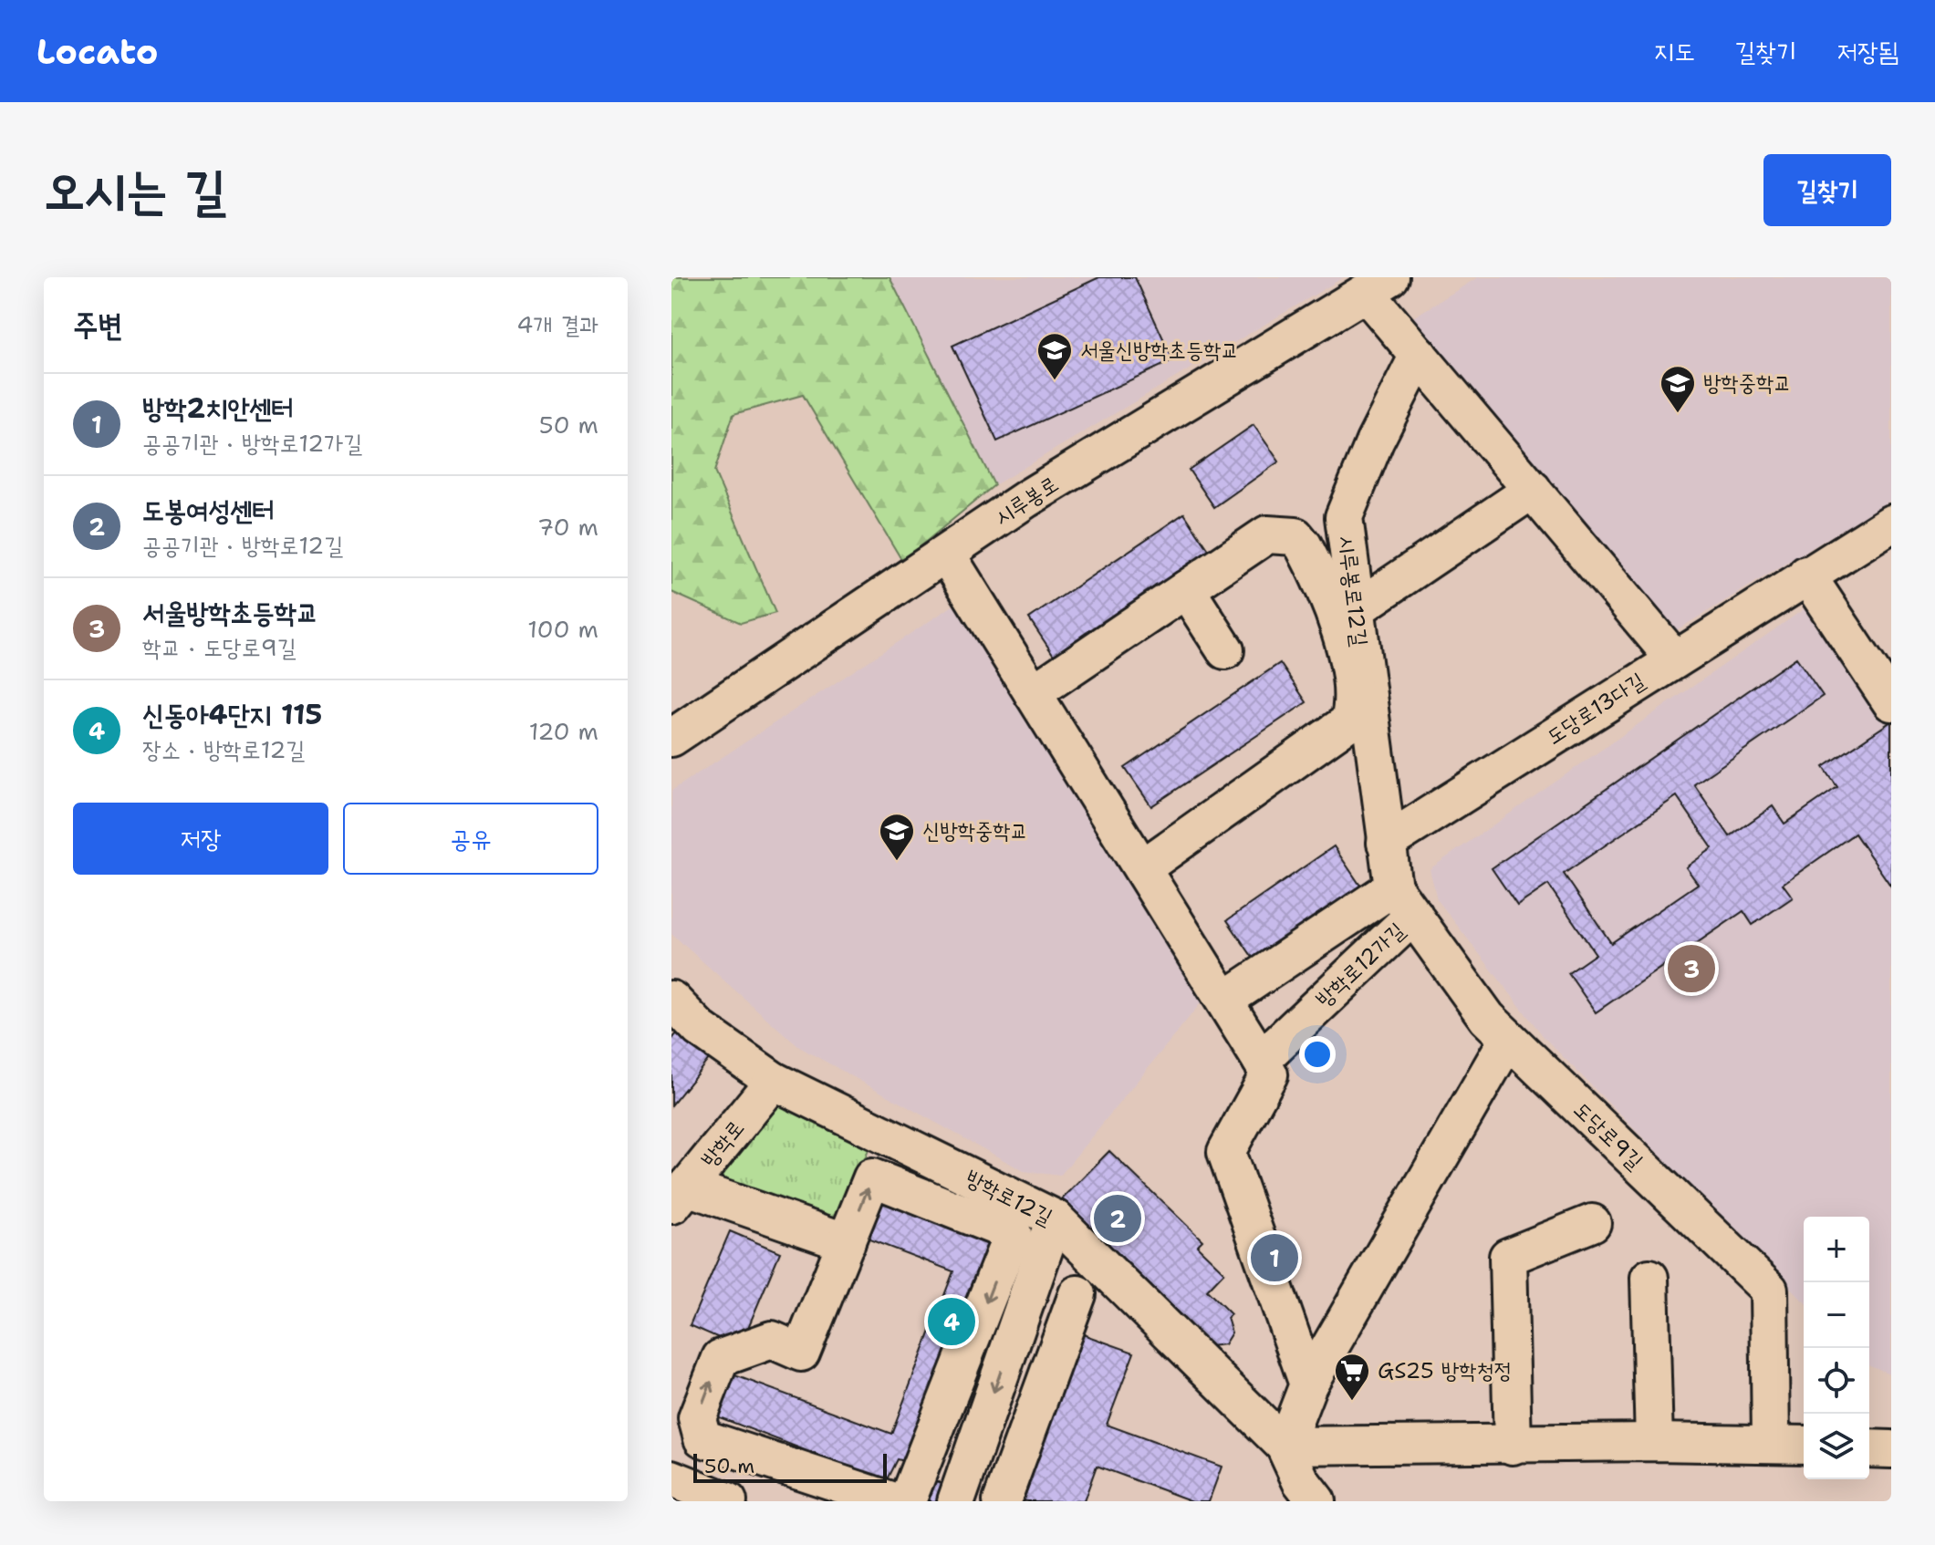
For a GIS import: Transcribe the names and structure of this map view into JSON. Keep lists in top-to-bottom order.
{
  "streets": {
    "street": [
      "시루봉로",
      "시루봉로12길",
      "도당로13다길",
      "방학로12가길",
      "도당로9길",
      "방학로",
      "방학로12길"
    ]
  },
  "crossings": [
    ["시루봉로12길", "도당로13다길"],
    ["시루봉로12길", "도당로9길"],
    ["도당로13다길", "도당로9길"],
    ["방학로12가길", "도당로9길"],
    ["방학로", "방학로12길"]
  ],
  "places": {
    "school or university": ["서울신방학초등학교", "방학중학교", "신방학중학교"],
    "supermarket": ["GS25 방학청정"]
  },
  "scale_bar": "50 m",
  "page": {
    "header": "Locato",
    "nav": ["지도", "길찾기", "저장됨"],
    "buttons": [
      "길찾기",
      ["저장", "공유"]
    ],
    "title": "오시는 길",
    "heading": ["주변", "4개 결과"],
    "list": [
      {
        "mark": "1",
        "name": "방학2치안센터",
        "note": "공공기관 · 방학로12가길",
        "value": "50 m"
      },
      {
        "mark": "2",
        "name": "도봉여성센터",
        "note": "공공기관 · 방학로12길",
        "value": "70 m"
      },
      {
        "mark": "3",
        "name": "서울방학초등학교",
        "note": "학교 · 도당로9길",
        "value": "100 m"
      },
      {
        "mark": "4",
        "name": "신동아4단지 115",
        "note": "장소 · 방학로12길",
        "value": "120 m"
      }
    ],
    "pins": [
      "3",
      "2",
      "1",
      "4"
    ],
    "map_buttons": ["+", "−"],
    "scale": "50 m"
  }
}
